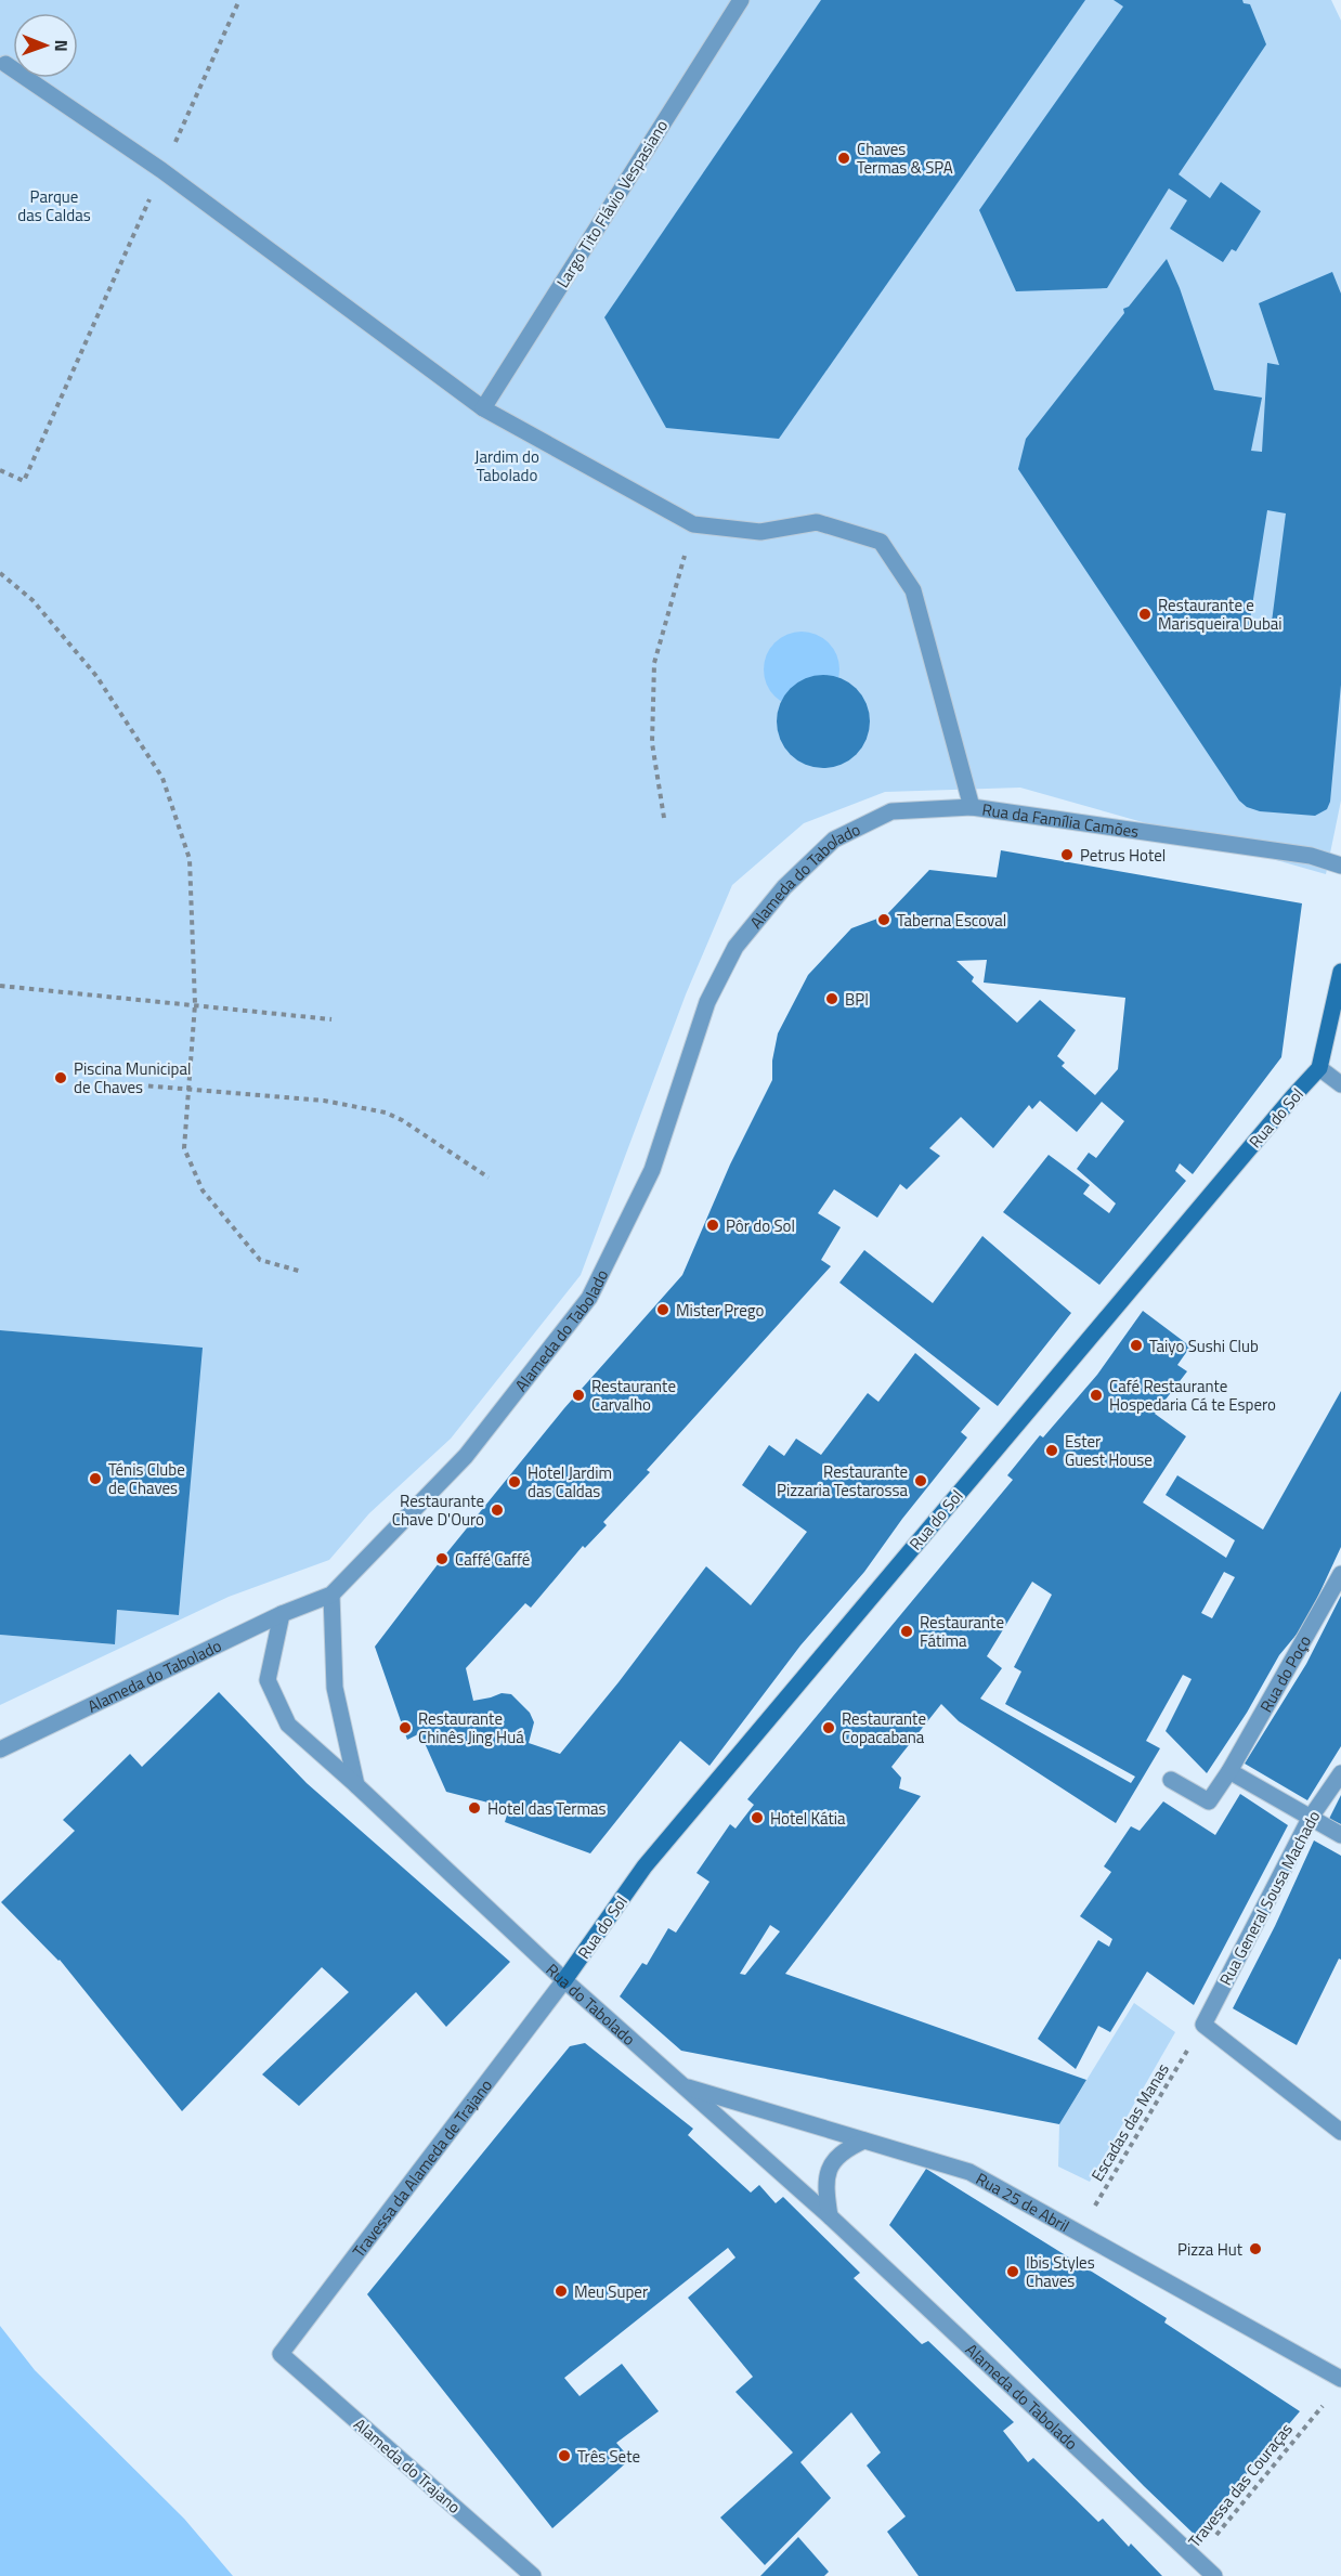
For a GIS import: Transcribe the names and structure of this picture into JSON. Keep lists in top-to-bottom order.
{
  "streets": {
    "street": [
      "Largo Tito Flávio Vespasiano",
      "Rua da Família Camões",
      "Alameda do Tabolado",
      "Rua do Sol",
      "Rua do Poço",
      "Rua General Sousa Machado",
      "Rua do Tabolado",
      "Travessa da Alameda de Trajano",
      "Rua 25 de Abril",
      "Alameda do Trajano"
    ],
    "path": ["Escadas das Manas", "Travessa das Couraças"]
  },
  "crossings": [
    ["Rua da Família Camões", "Alameda do Tabolado"],
    ["Alameda do Tabolado", "Rua do Tabolado"],
    ["Alameda do Tabolado", "Travessa das Couraças"],
    ["Rua do Sol", "Rua do Tabolado"],
    ["Rua do Sol", "Travessa da Alameda de Trajano"],
    ["Rua General Sousa Machado", "Escadas das Manas"],
    ["Rua do Tabolado", "Travessa da Alameda de Trajano"],
    ["Rua do Tabolado", "Rua 25 de Abril"],
    ["Escadas das Manas", "Rua 25 de Abril"],
    ["Travessa da Alameda de Trajano", "Alameda do Trajano"]
  ],
  "parks": ["Parque das Caldas", "Jardim do Tabolado"],
  "places": [
    "Chaves Termas & SPA",
    "Restaurante e Marisqueira Dubai",
    "Petrus Hotel",
    "Taberna Escoval",
    "BPI",
    "Piscina Municipal de Chaves",
    "Pôr do Sol",
    "Mister Prego",
    "Taiyo Sushi Club",
    "Restaurante Carvalho",
    "Café Restaurante Hospedaria Cá te Espero",
    "Ester Guest House",
    "Ténis Clube de Chaves",
    "Restaurante Pizzaria Testarossa",
    "Hotel Jardim das Caldas",
    "Restaurante Chave D'Ouro",
    "Caffé Caffé",
    "Restaurante Fátima",
    "Restaurante Chinês Jing Huá",
    "Restaurante Copacabana",
    "Hotel das Termas",
    "Hotel Kátia",
    "Pizza Hut",
    "Ibis Styles Chaves",
    "Meu Super",
    "Três Sete"
  ],
  "north": "right"
}
